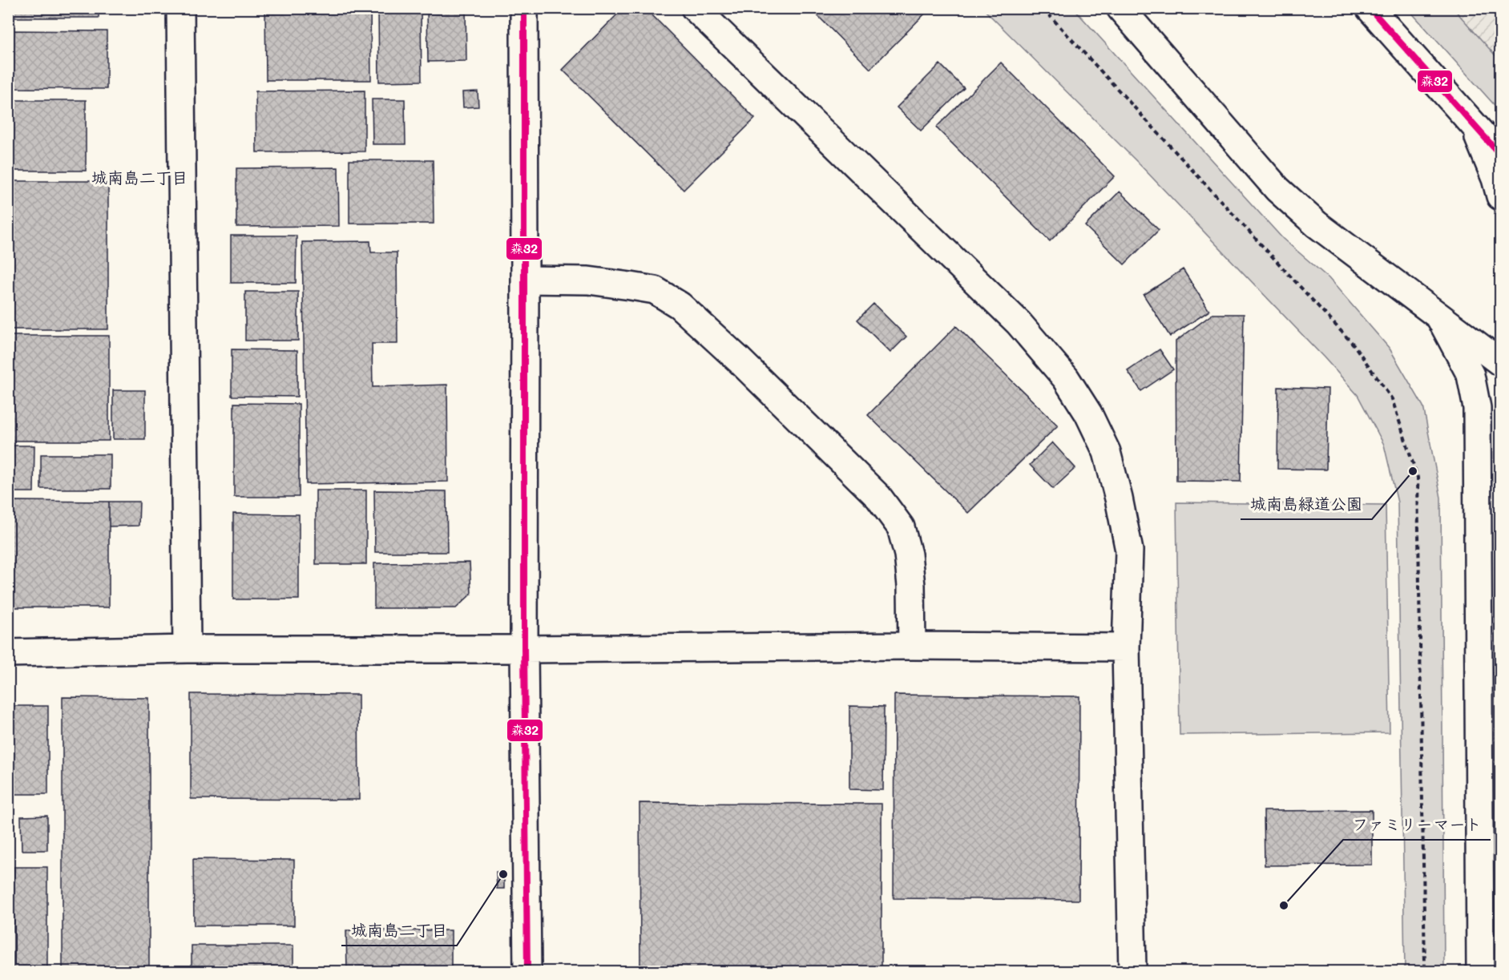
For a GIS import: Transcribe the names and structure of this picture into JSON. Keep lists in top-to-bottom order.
{
  "districts": ["城南島二丁目"],
  "places": ["城南島緑道公園", "城南島二丁目", "ファミリーマート"],
  "lines": ["transit line 森32"]
}
